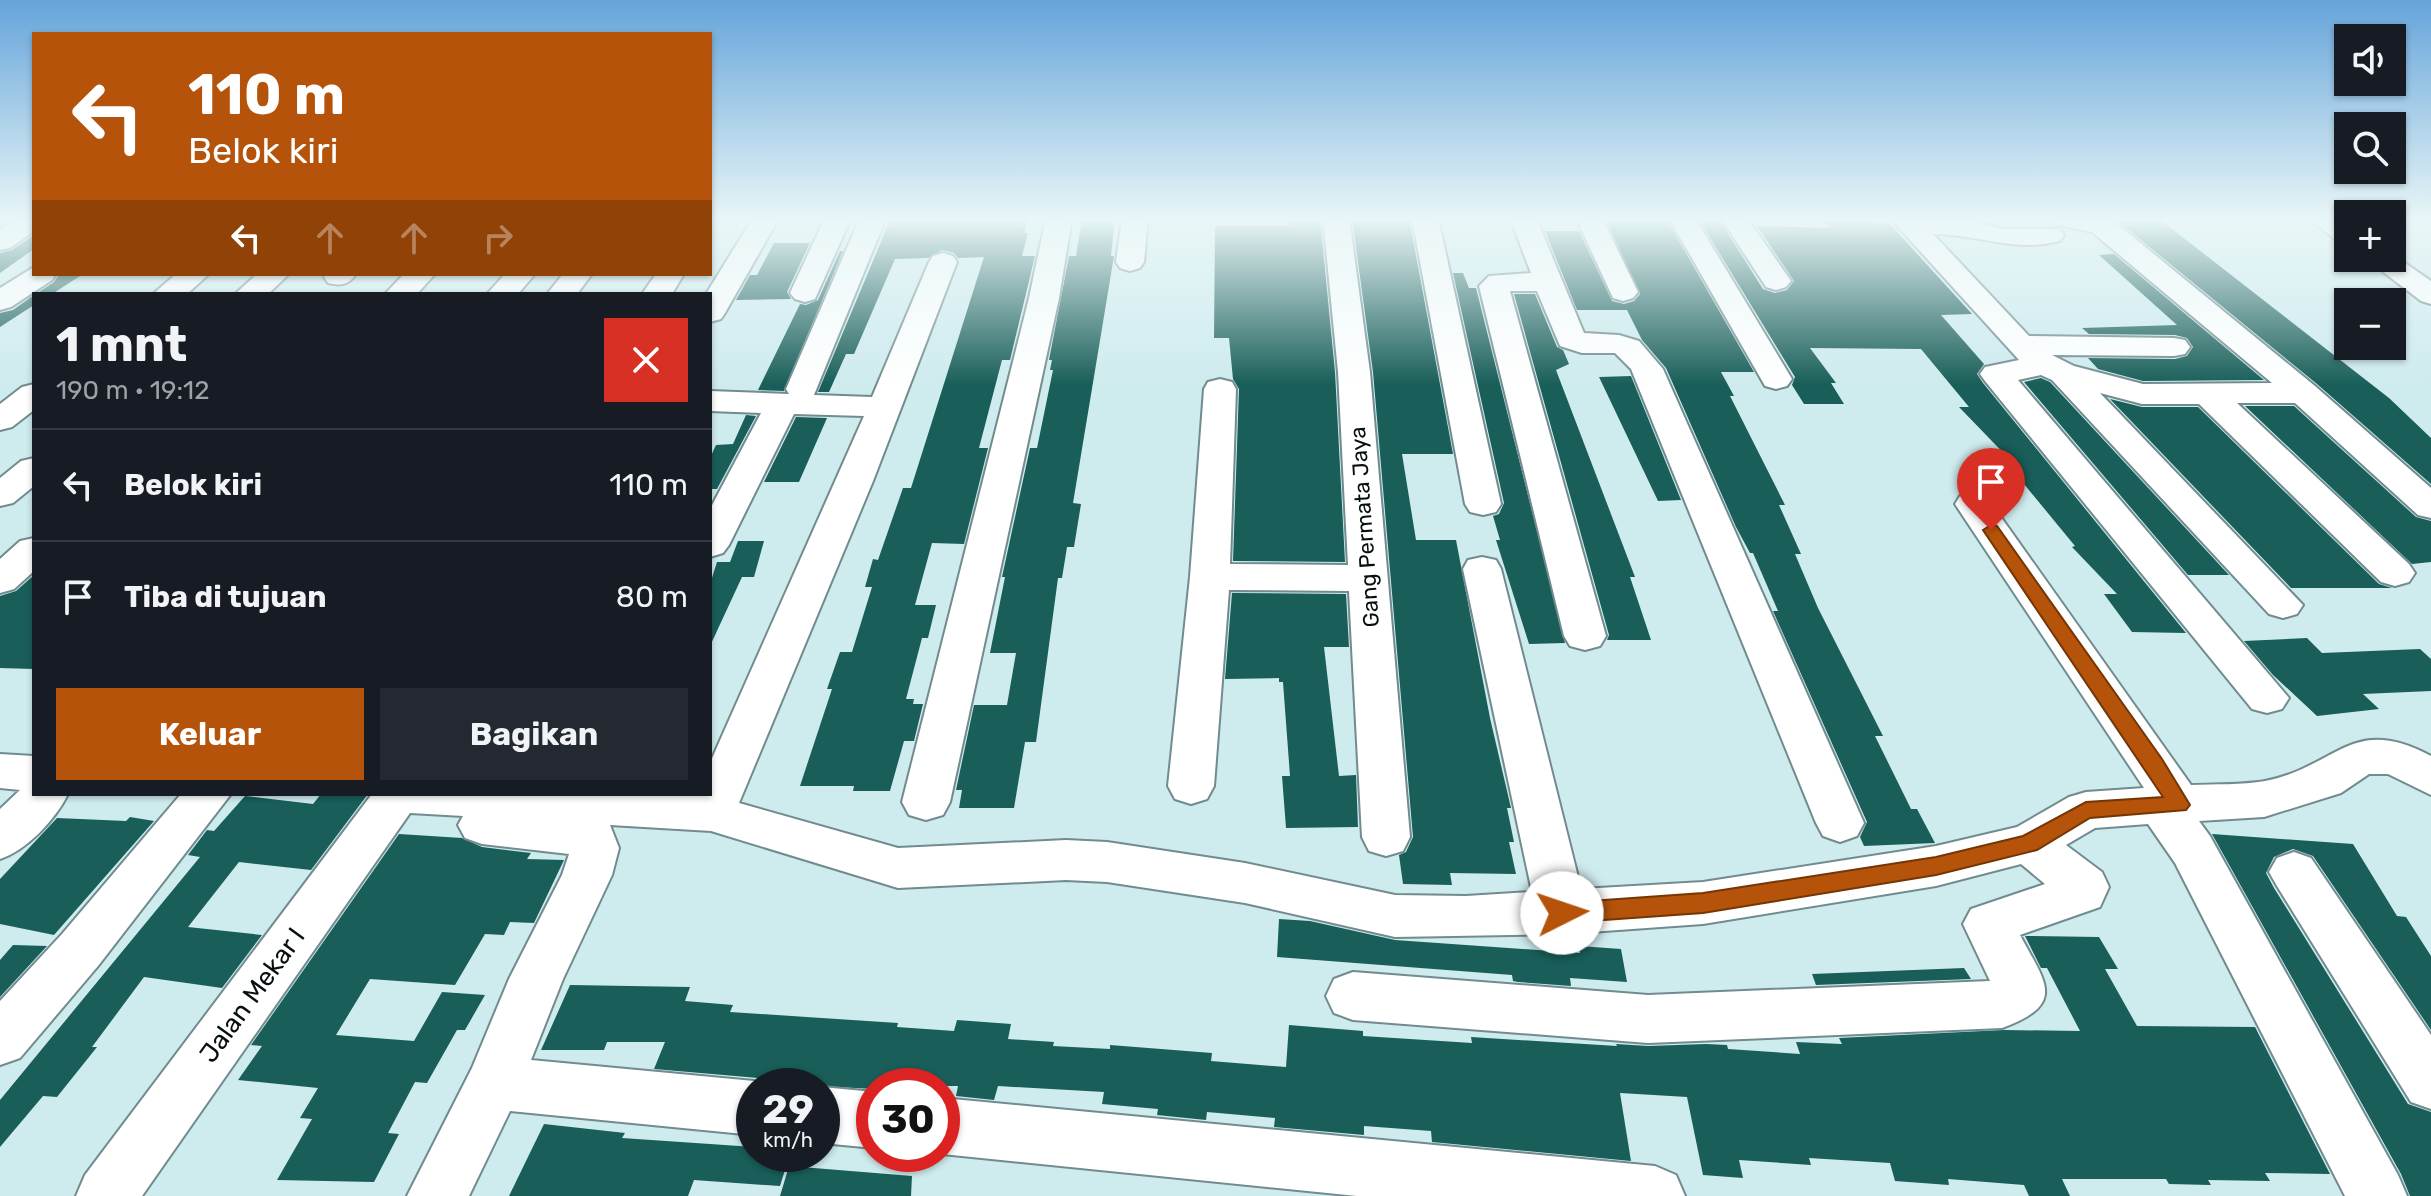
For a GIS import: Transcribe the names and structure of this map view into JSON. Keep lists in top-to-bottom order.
{
  "streets": {
    "street": ["Gang Permata Jaya", "Jalan Mekar I"]
  },
  "page": {
    "map_buttons": ["+", "−"],
    "turn": ["110 m", "Belok kiri"],
    "heading": ["1 mnt", "190 m · 19:12"],
    "list": [
      {
        "name": "Belok kiri",
        "value": "110 m"
      },
      {
        "name": "Tiba di tujuan",
        "value": "80 m"
      }
    ],
    "buttons": ["Keluar", "Bagikan"],
    "speed": "29 km/h",
    "limit": "30"
  }
}
